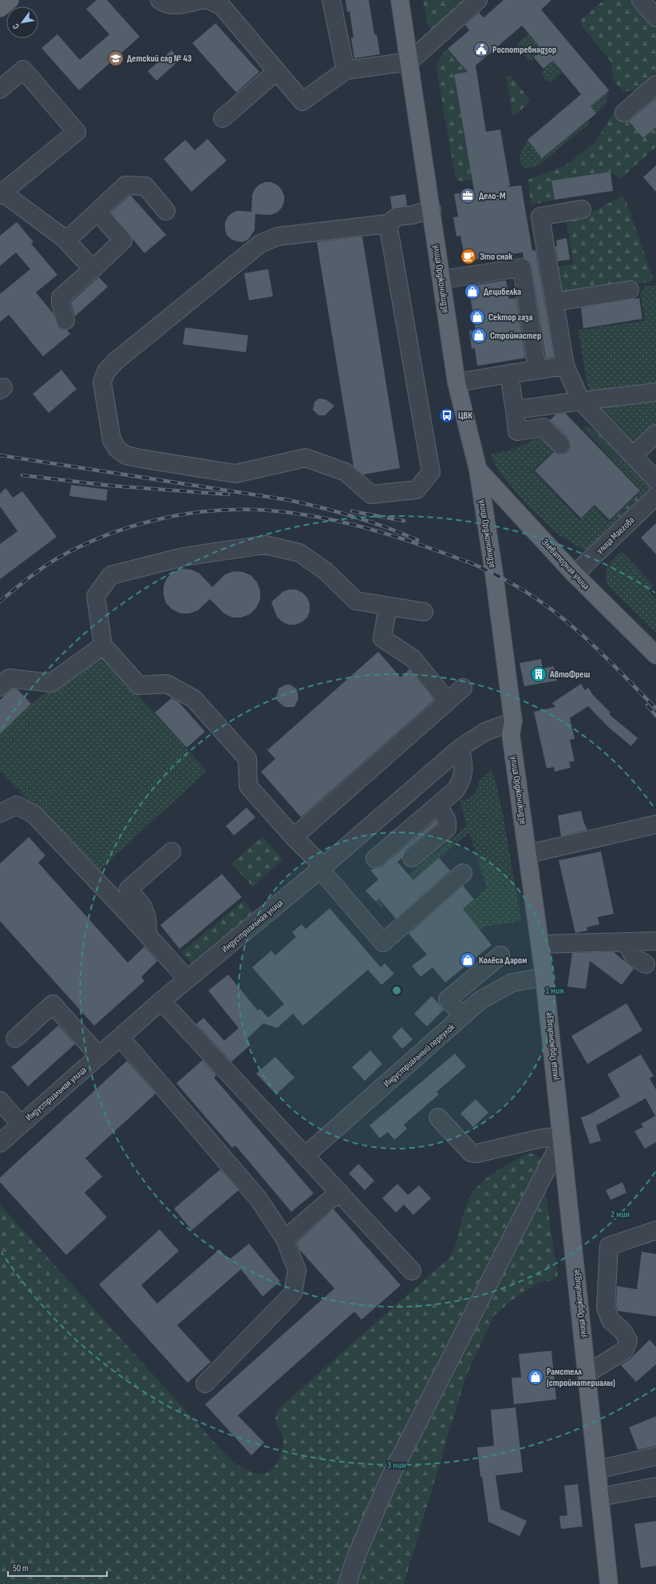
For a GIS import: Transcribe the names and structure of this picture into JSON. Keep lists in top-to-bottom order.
{
  "streets": {
    "main road": ["улица Орджоникидзе", "Элеваторная улица"],
    "street": ["улица Маегова", "Индустриальная улица", "Индустриальный переулок"]
  },
  "crossings": [
    ["улица Орджоникидзе", "Элеваторная улица"],
    ["улица Орджоникидзе", "Индустриальная улица"],
    ["улица Орджоникидзе", "Индустриальный переулок"],
    ["улица Маегова", "Элеваторная улица"]
  ],
  "places": {
    "public building": ["Роспотребнадзор"],
    "school or university": ["Детский сад № 43"],
    "office": ["Дело-М"],
    "cafe": ["Это снак"],
    "shop": [
      "Децибелка",
      "Сектор газа",
      "Строймастер",
      "Колёса Даром",
      "Рамстелл (стройматериалы)"
    ],
    "bus stop": ["ЦВК"],
    "building": ["АвтоФреш"]
  },
  "scale_bar": "50 m",
  "north": "bottom left",
  "rings": ["1 мин", "2 мин", "3 мин"]
}
